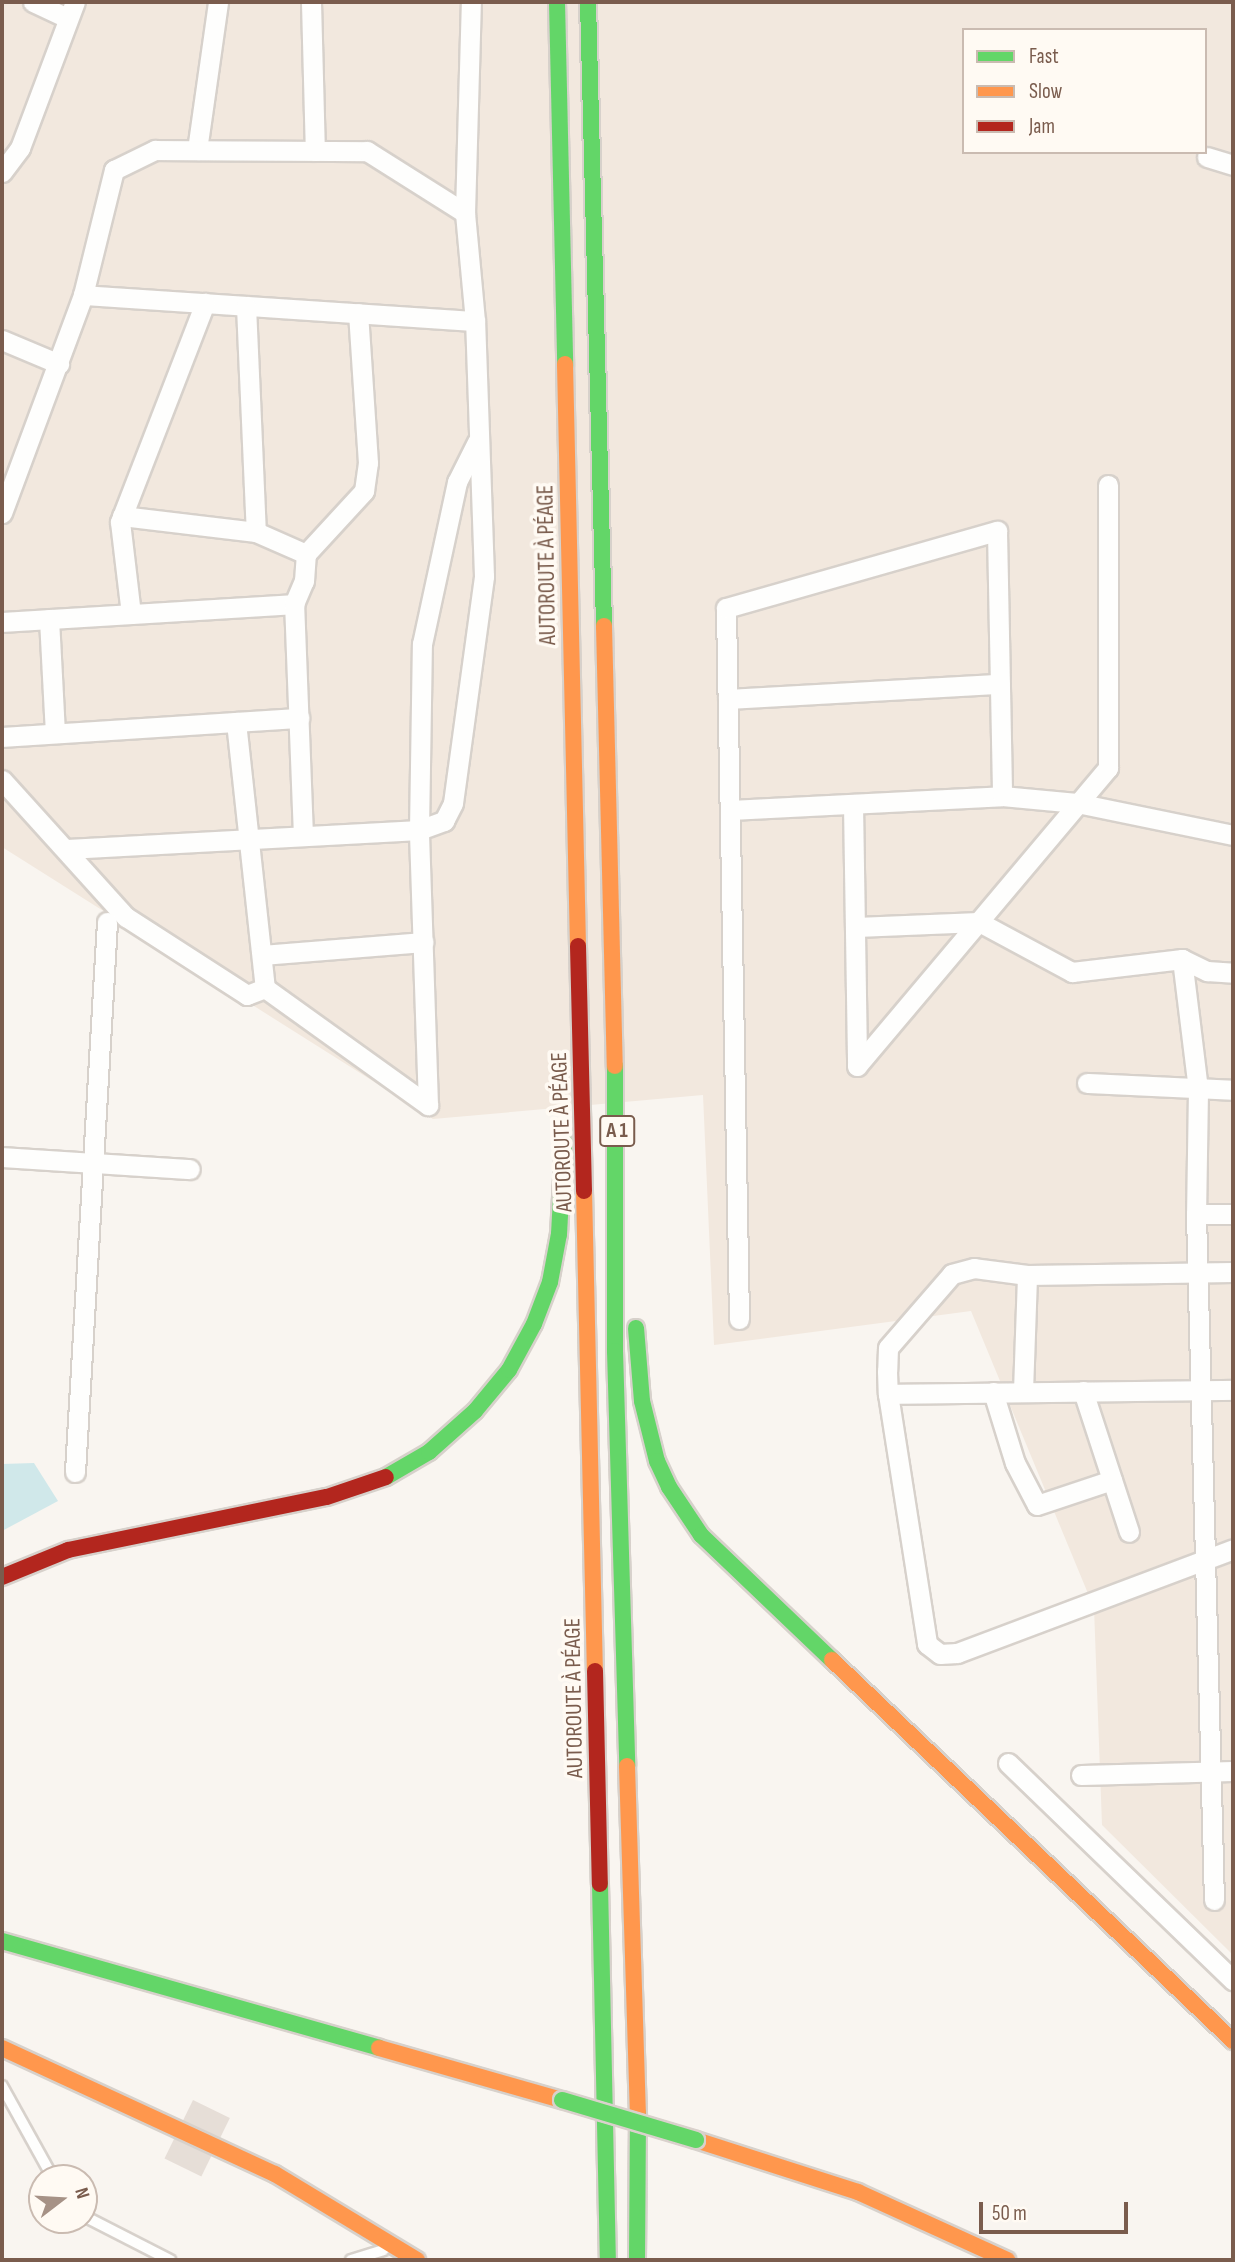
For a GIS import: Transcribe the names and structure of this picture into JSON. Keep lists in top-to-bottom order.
{
  "streets": {
    "main road": ["AUTOROUTE À PÉAGE", "A 1"]
  },
  "legend": ["Fast", "Slow", "Jam"],
  "scale_bar": "50 m",
  "north": "right"
}
